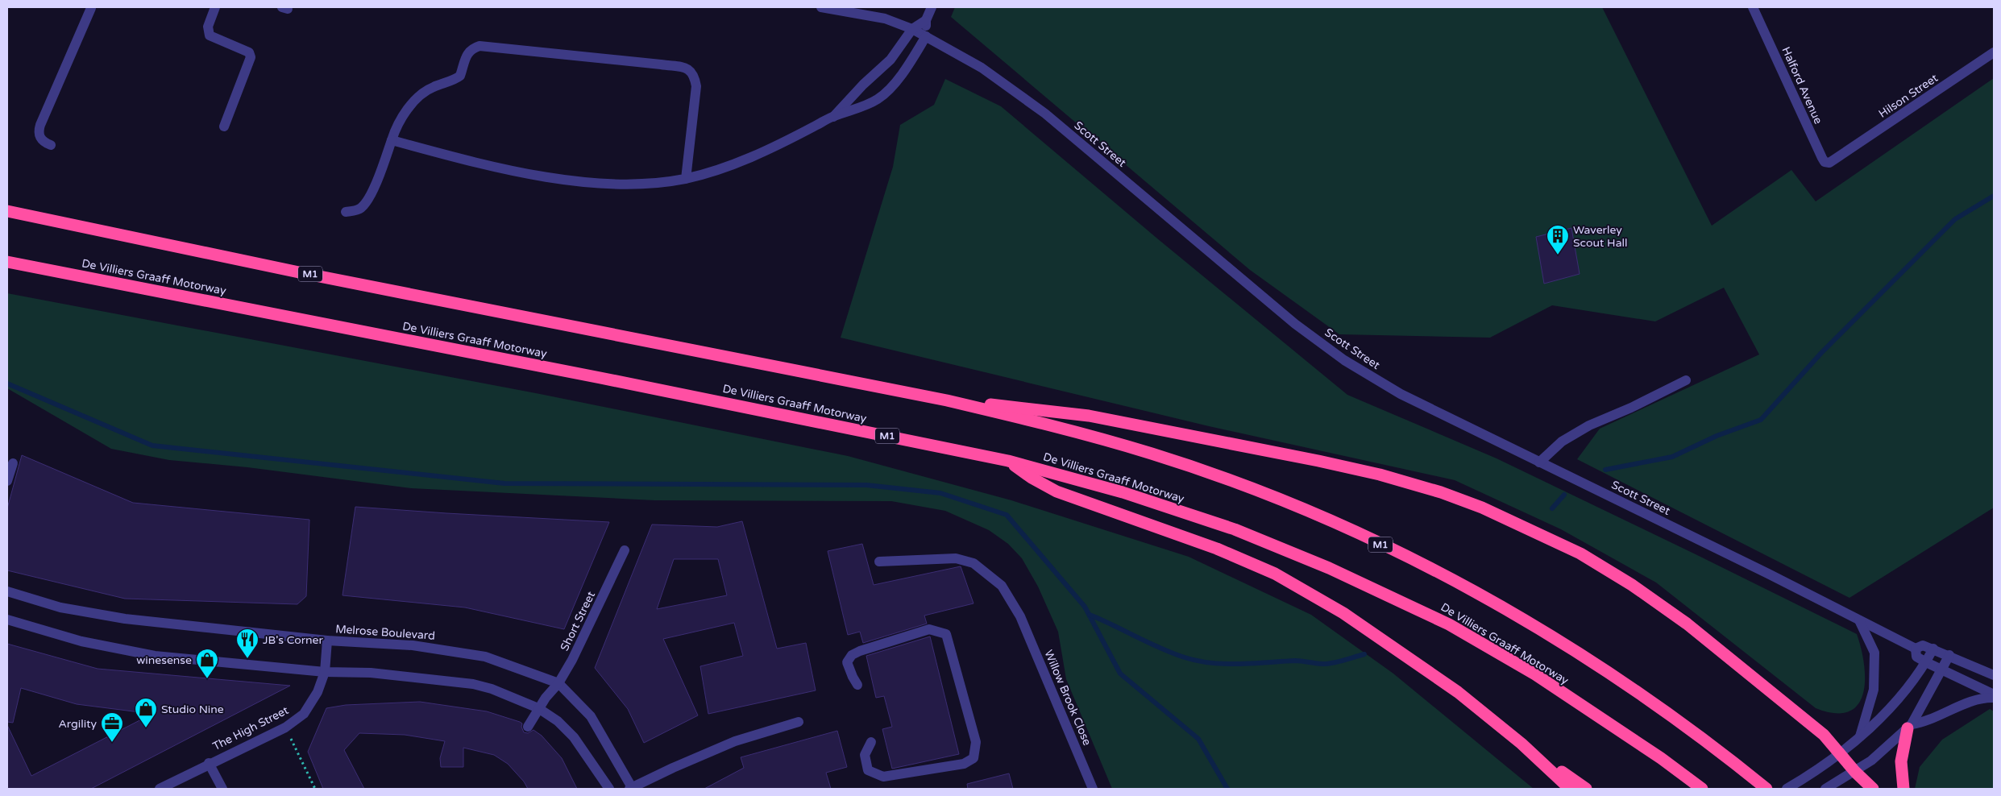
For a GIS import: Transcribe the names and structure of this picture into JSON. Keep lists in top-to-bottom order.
{
  "streets": {
    "highway": ["M1", "De Villiers Graaff Motorway"],
    "street": [
      "Halford Avenue",
      "Hilson Street",
      "Scott Street",
      "Short Street",
      "Melrose Boulevard",
      "Willow Brook Close",
      "The High Street"
    ]
  },
  "crossings": [
    ["Halford Avenue", "Hilson Street"],
    ["Short Street", "Melrose Boulevard"],
    ["Melrose Boulevard", "The High Street"]
  ],
  "places": {
    "building": ["Waverley Scout Hall"],
    "restaurant": ["JB's Corner"],
    "shop": ["winesense", "Studio Nine"],
    "office": ["Argility"]
  }
}
